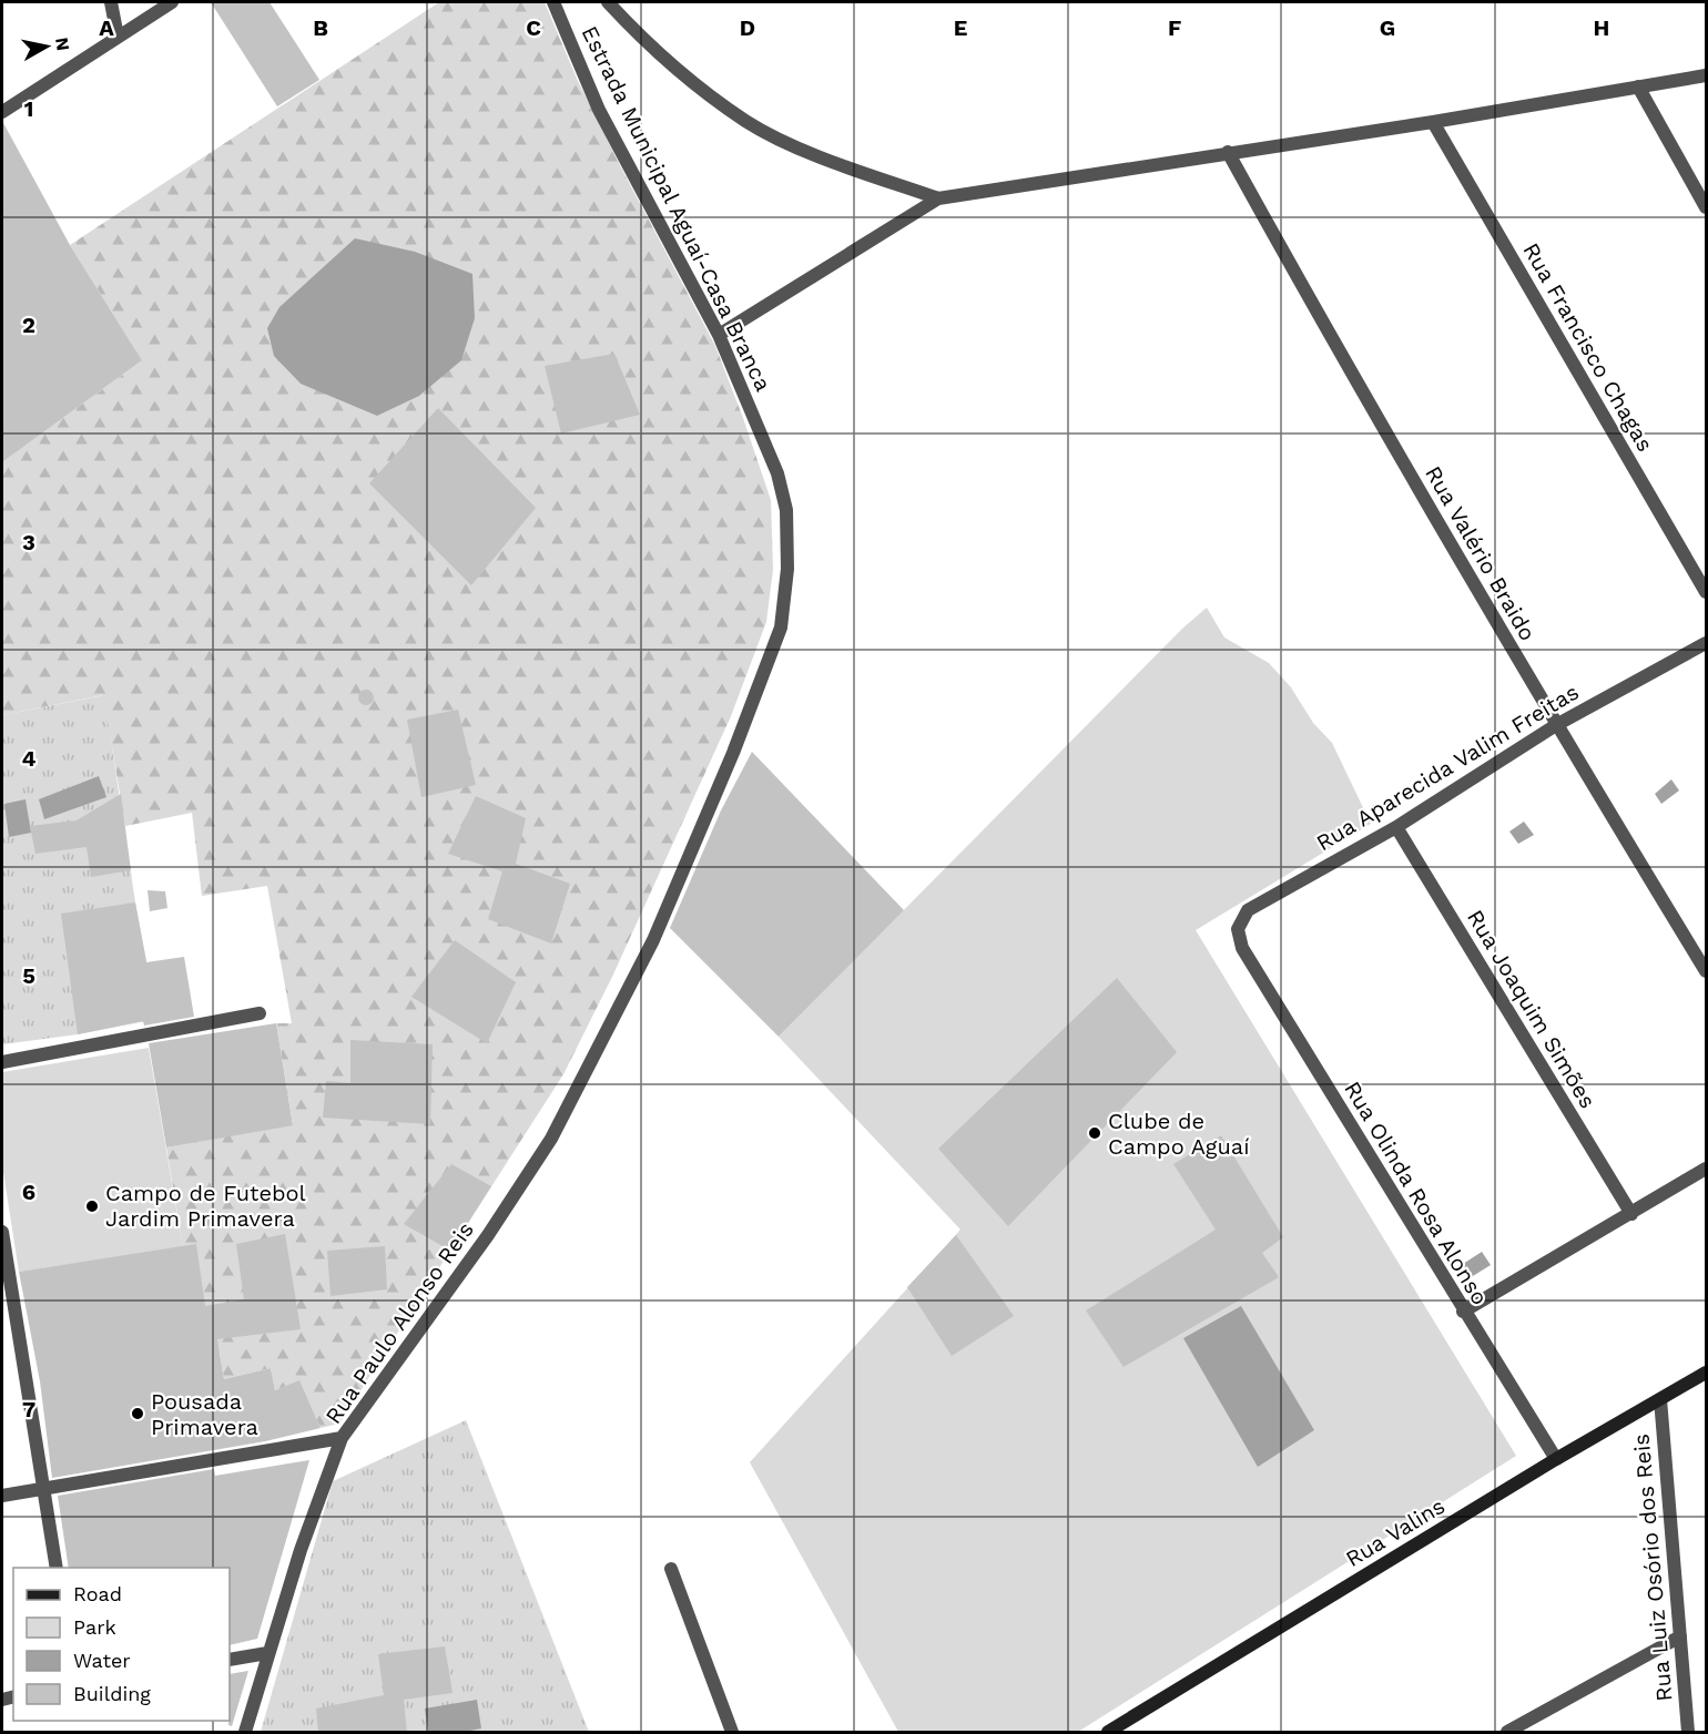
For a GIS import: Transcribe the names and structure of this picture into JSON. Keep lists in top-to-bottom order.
{
  "streets": {
    "street": [
      "Estrada Municipal Aguaí-Casa Branca",
      "Rua Francisco Chagas",
      "Rua Valério Braido",
      "Rua Aparecida Valim Freitas",
      "Rua Joaquim Simões",
      "Rua Olinda Rosa Alonso",
      "Rua Paulo Alonso Reis",
      "Rua Valins",
      "Rua Luiz Osório dos Reis"
    ]
  },
  "crossings": [
    ["Estrada Municipal Aguaí-Casa Branca", "Rua Paulo Alonso Reis"],
    ["Rua Valério Braido", "Rua Aparecida Valim Freitas"],
    ["Rua Aparecida Valim Freitas", "Rua Joaquim Simões"],
    ["Rua Aparecida Valim Freitas", "Rua Olinda Rosa Alonso"],
    ["Rua Olinda Rosa Alonso", "Rua Valins"],
    ["Rua Valins", "Rua Luiz Osório dos Reis"]
  ],
  "places": ["Clube de Campo Aguaí", "Campo de Futebol Jardim Primavera", "Pousada Primavera"],
  "legend": [
    "Road",
    "Park",
    "Water",
    "Building"
  ],
  "north": "right",
  "grid": {
    "columns": [
      "A",
      "B",
      "C",
      "D",
      "E",
      "F",
      "G",
      "H"
    ],
    "rows": [
      "1",
      "2",
      "3",
      "4",
      "5",
      "6",
      "7"
    ]
  }
}
